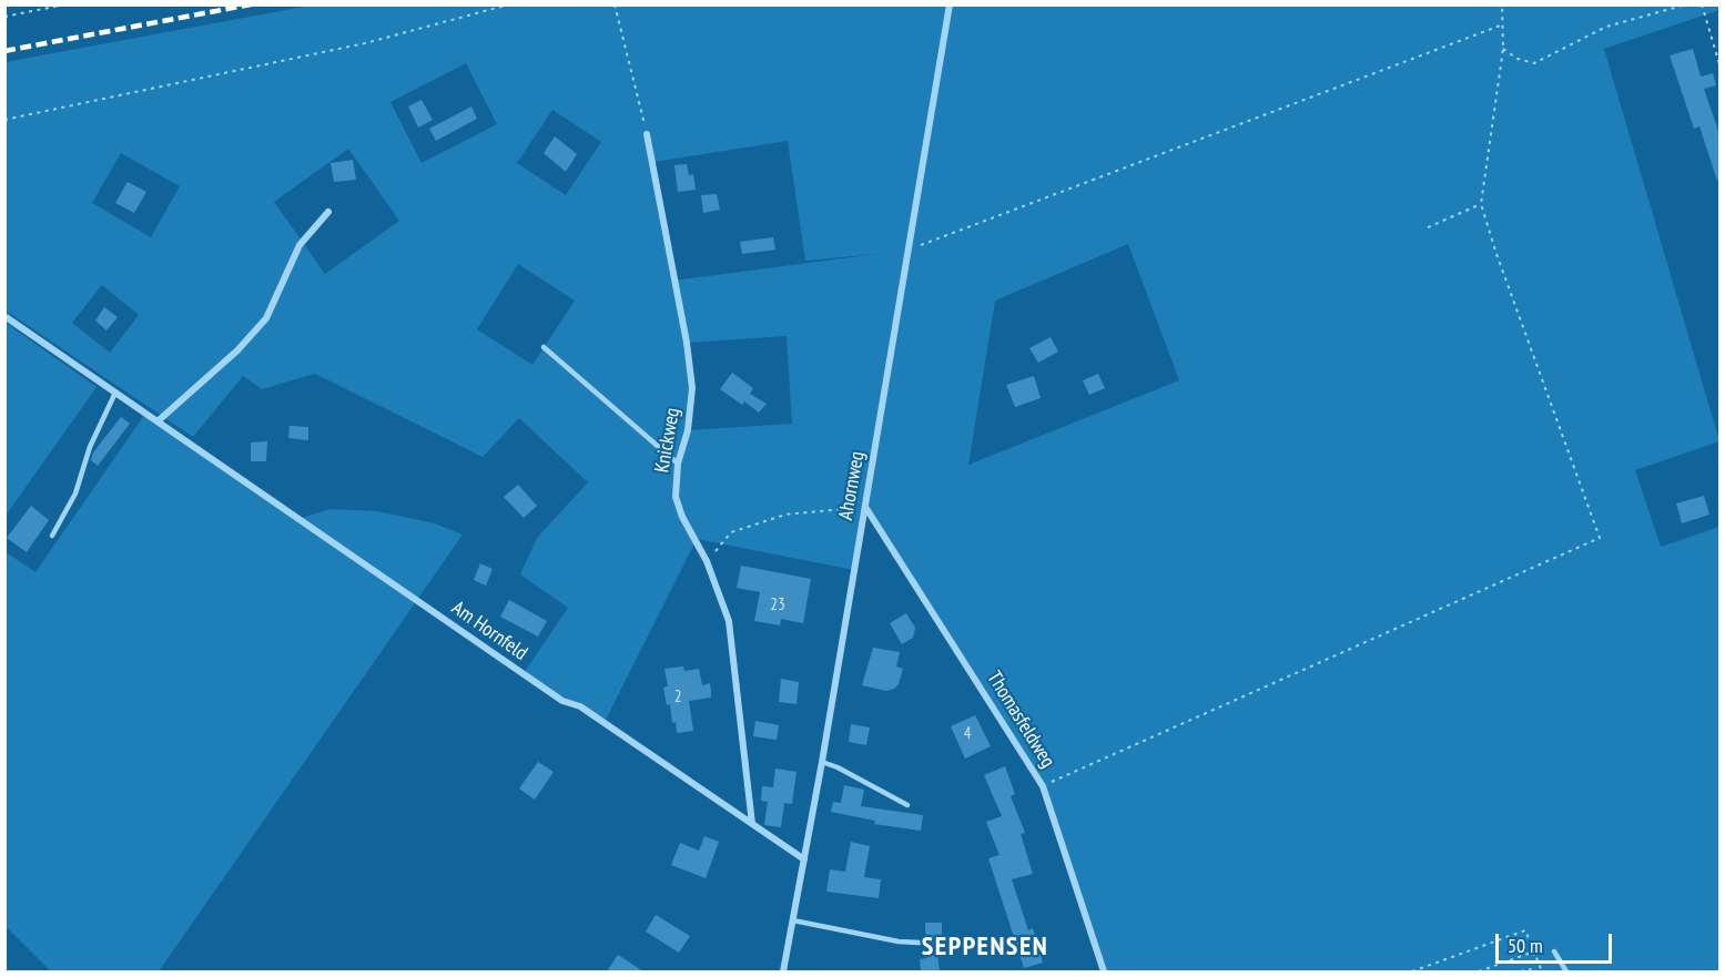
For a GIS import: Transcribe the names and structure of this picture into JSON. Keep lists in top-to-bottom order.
{
  "streets": {
    "street": [
      "Knickweg",
      "Ahornweg",
      "Am Hornfeld",
      "Thomasfeldweg"
    ]
  },
  "crossings": [
    ["Knickweg", "Am Hornfeld"],
    ["Ahornweg", "Am Hornfeld"],
    ["Ahornweg", "Thomasfeldweg"]
  ],
  "districts": ["SEPPENSEN"],
  "house_numbers": ["23", "2", "4"],
  "scale_bar": "50 m"
}
